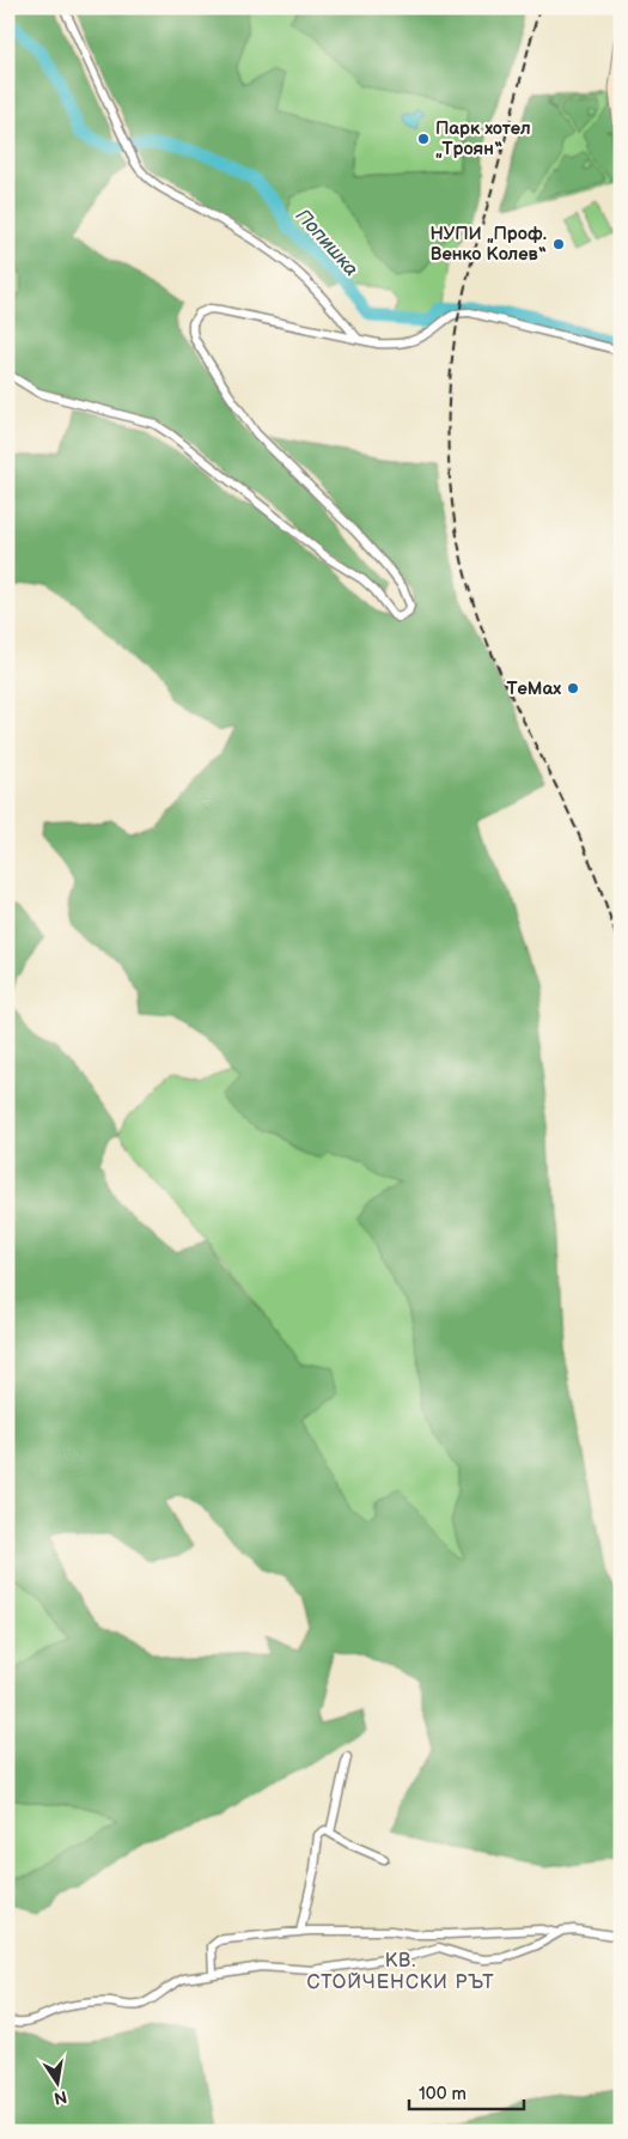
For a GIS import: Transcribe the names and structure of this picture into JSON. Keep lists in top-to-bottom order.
{
  "districts": ["КВ. СТОЙЧЕНСКИ РЪТ"],
  "water": ["Попишка"],
  "places": ["Парк хотел „Троян“", "НУПИ „Проф. Венко Колев“", "ТеМах"],
  "scale_bar": "100 m",
  "north": "bottom"
}
